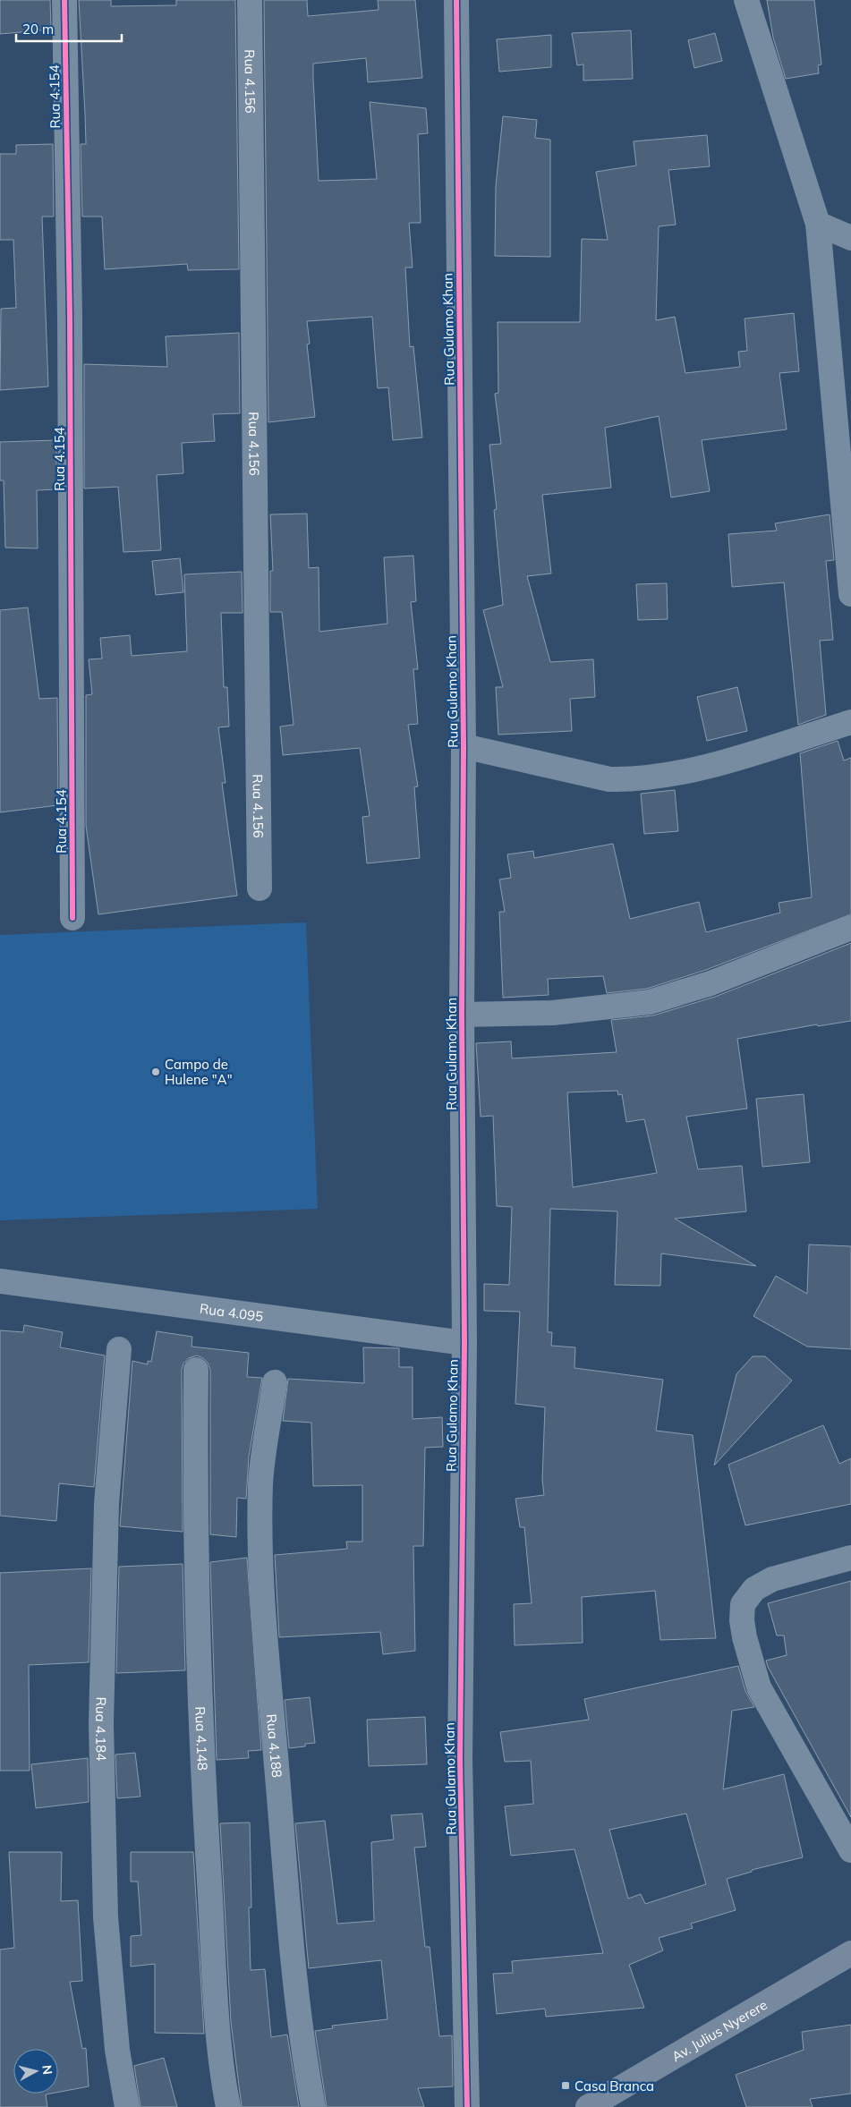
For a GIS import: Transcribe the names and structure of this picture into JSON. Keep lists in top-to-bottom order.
{
  "streets": {
    "main road": ["Av. Julius Nyerere"],
    "street": [
      "Rua 4.156",
      "Rua 4.154",
      "Rua Gulamo Khan",
      "Rua 4.095",
      "Rua 4.184",
      "Rua 4.148",
      "Rua 4.188"
    ]
  },
  "crossings": [
    ["Rua Gulamo Khan", "Rua 4.095"]
  ],
  "places": {
    "other": ["Campo de Hulene \"A\""],
    "transit": ["Casa Branca"]
  },
  "scale_bar": "20 m",
  "north": "right"
}
